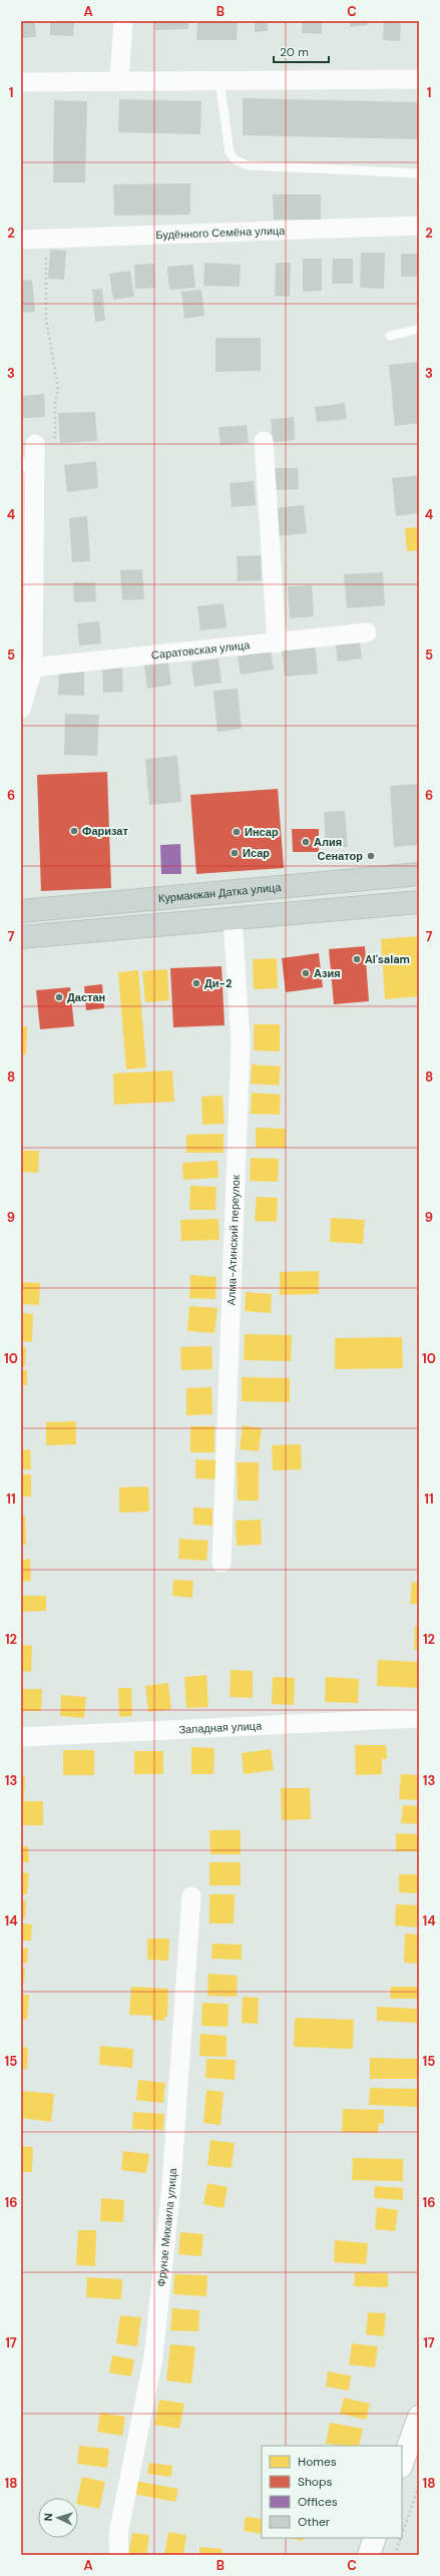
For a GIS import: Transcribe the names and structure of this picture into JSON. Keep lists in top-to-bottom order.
{
  "streets": {
    "main road": ["Курманжан Датка улица"],
    "street": [
      "Будённого Семёна улица",
      "Саратовская улица",
      "Алма-Атинский переулок",
      "Западная улица",
      "Фрунзе Михаила улица"
    ]
  },
  "places": [
    "Фаризат",
    "Инсар",
    "Алия",
    "Исар",
    "Сенатор",
    "Al'salam",
    "Азия",
    "Ди-2",
    "Дастан"
  ],
  "legend": [
    "Homes",
    "Shops",
    "Offices",
    "Other"
  ],
  "scale_bar": "20 m",
  "north": "left",
  "grid": {
    "columns": ["A", "B", "C"],
    "rows": [
      "1",
      "2",
      "3",
      "4",
      "5",
      "6",
      "7",
      "8",
      "9",
      "10",
      "11",
      "12",
      "13",
      "14",
      "15",
      "16",
      "17",
      "18"
    ]
  }
}
